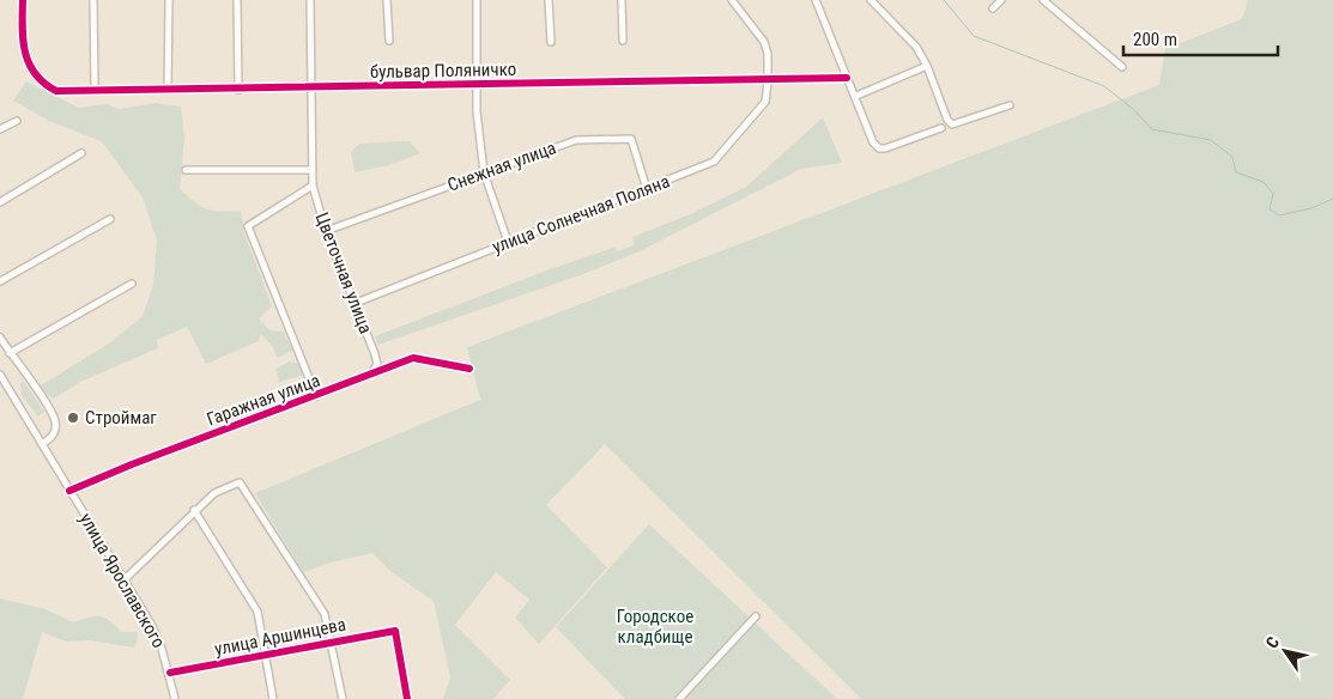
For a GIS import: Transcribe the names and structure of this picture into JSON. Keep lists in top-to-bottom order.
{
  "streets": {
    "street": [
      "бульвар Поляничко",
      "Снежная улица",
      "улица Солнечная Поляна",
      "Цветочная улица",
      "Гаражная улица",
      "улица Ярославского",
      "улица Аршинцева"
    ]
  },
  "crossings": [
    ["бульвар Поляничко", "улица Солнечная Поляна"],
    ["бульвар Поляничко", "Цветочная улица"],
    ["Снежная улица", "улица Солнечная Поляна"],
    ["Снежная улица", "Цветочная улица"],
    ["улица Солнечная Поляна", "Цветочная улица"],
    ["Цветочная улица", "Гаражная улица"],
    ["Гаражная улица", "улица Ярославского"],
    ["улица Ярославского", "улица Аршинцева"]
  ],
  "parks": ["Городское кладбище"],
  "places": ["Строймаг"],
  "scale_bar": "200 m",
  "north": "top left"
}
